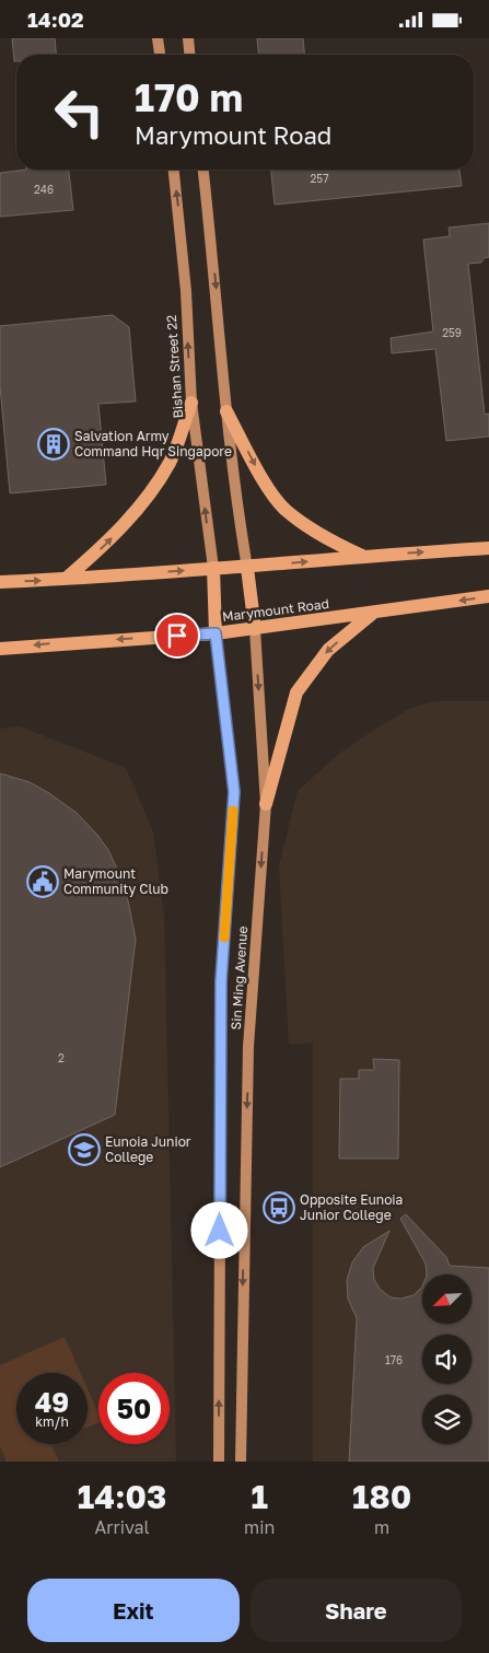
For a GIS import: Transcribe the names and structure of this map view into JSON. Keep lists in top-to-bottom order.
{
  "streets": {
    "main road": ["Bishan Street 22", "Marymount Road", "Sin Ming Avenue"]
  },
  "crossings": [
    ["Bishan Street 22", "Marymount Road"],
    ["Bishan Street 22", "Sin Ming Avenue"],
    ["Marymount Road", "Sin Ming Avenue"]
  ],
  "places": {
    "building": ["Salvation Army Command Hqr Singapore"],
    "public building": ["Marymount Community Club"],
    "school or university": ["Eunoia Junior College"],
    "bus stop": ["Opposite Eunoia Junior College"]
  },
  "house_numbers": [
    "257",
    "246",
    "259",
    "2",
    "176"
  ],
  "north": "bottom left",
  "page": {
    "status": "14:02",
    "turn": ["170 m", "Marymount Road"],
    "speed": "49 km/h",
    "limit": "50",
    "eta": [
      "14:03",
      "Arrival",
      "1",
      "min",
      "180",
      "m"
    ],
    "buttons": ["Exit", "Share"]
  }
}
